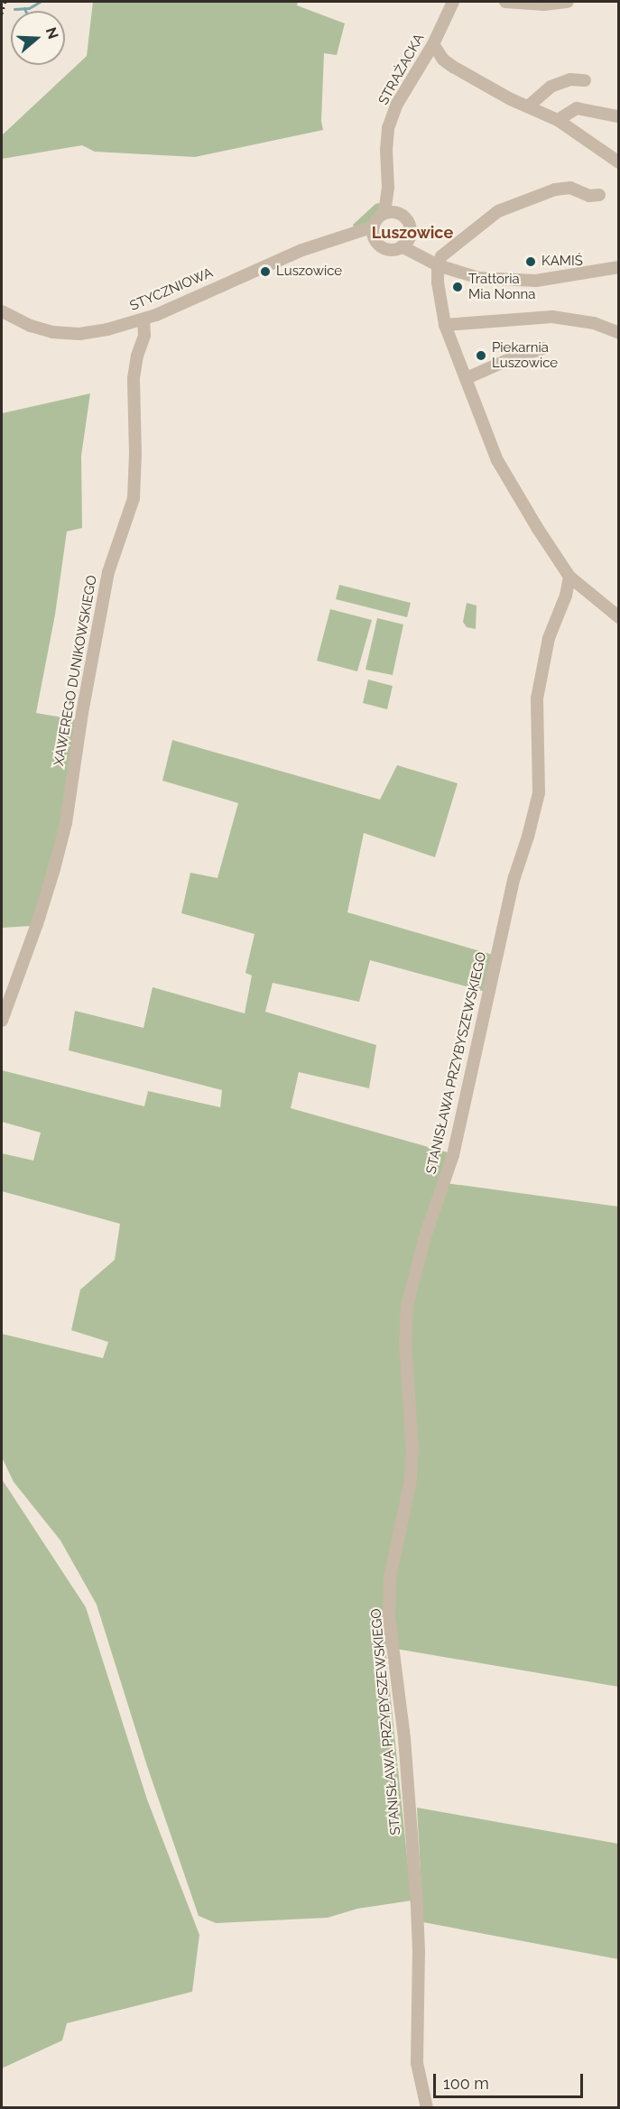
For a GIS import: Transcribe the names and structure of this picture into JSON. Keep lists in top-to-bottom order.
{
  "streets": {
    "street": [
      "STRAŻACKA",
      "STYCZNIOWA",
      "XAWEREGO DUNIKOWSKIEGO",
      "STANISŁAWA PRZYBYSZEWSKIEGO"
    ]
  },
  "crossings": [
    ["STRAŻACKA", "STYCZNIOWA"],
    ["STYCZNIOWA", "XAWEREGO DUNIKOWSKIEGO"]
  ],
  "districts": ["Luszowice"],
  "places": [
    "KAMIŚ",
    "Luszowice",
    "Trattoria Mia Nonna",
    "Piekarnia Luszowice"
  ],
  "scale_bar": "100 m",
  "north": "right"
}
